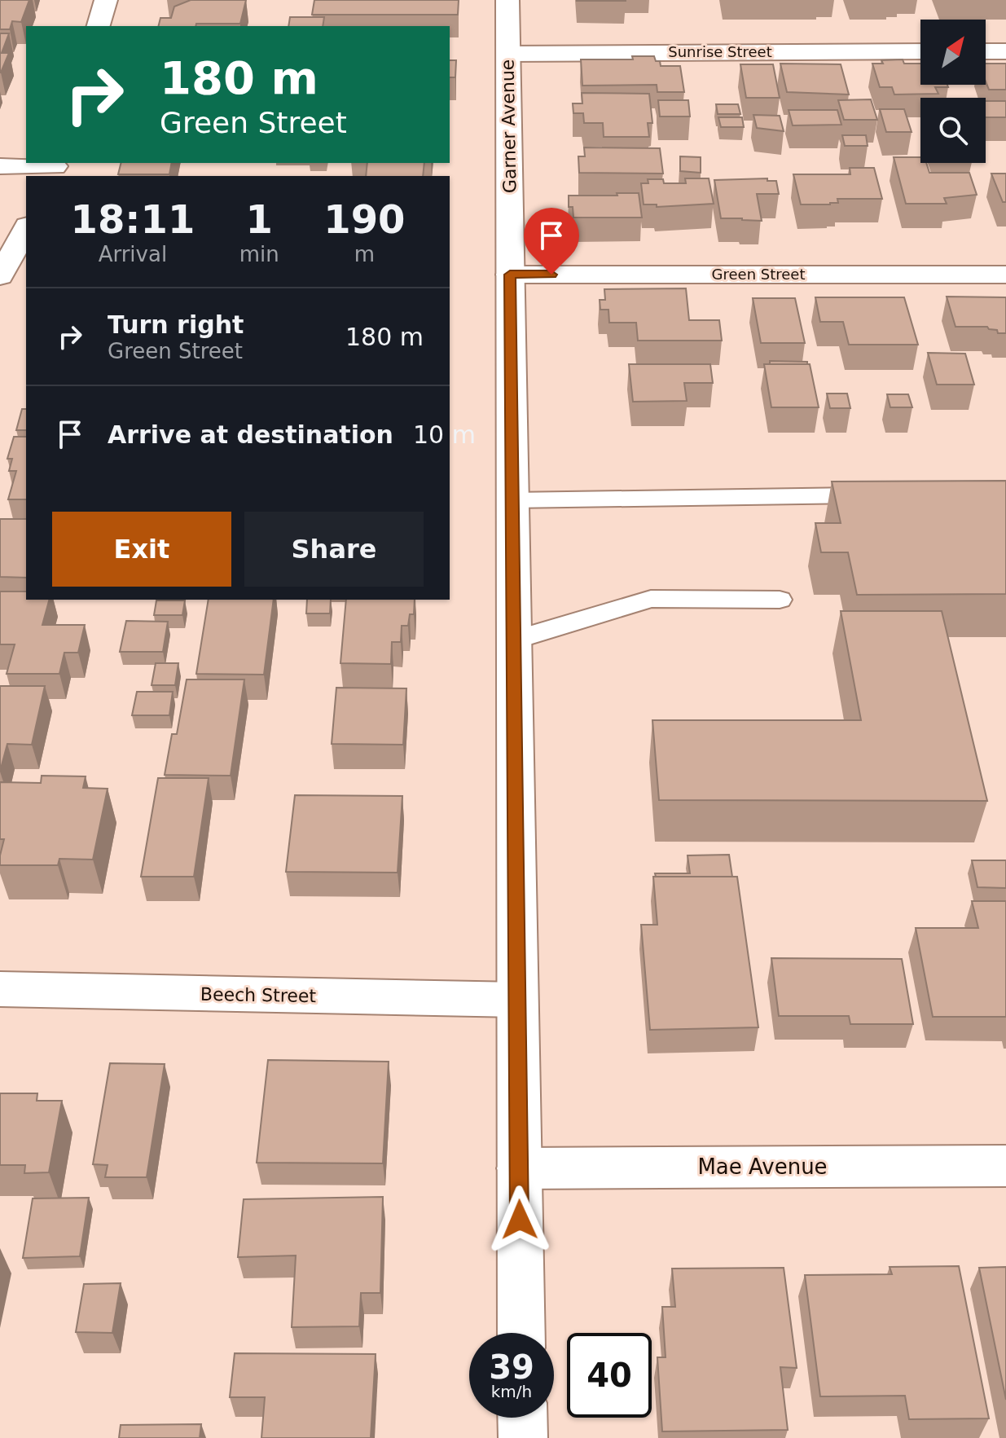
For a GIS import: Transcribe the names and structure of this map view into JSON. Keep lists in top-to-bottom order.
{
  "streets": {
    "street": [
      "Sunrise Street",
      "Garner Avenue",
      "Green Street",
      "Beech Street",
      "Mae Avenue"
    ]
  },
  "crossings": [
    ["Sunrise Street", "Garner Avenue"],
    ["Garner Avenue", "Green Street"],
    ["Garner Avenue", "Beech Street"],
    ["Garner Avenue", "Mae Avenue"]
  ],
  "north": "top right",
  "page": {
    "turn": ["180 m", "Green Street"],
    "eta": [
      "18:11",
      "Arrival",
      "1",
      "min",
      "190",
      "m"
    ],
    "list": [
      {
        "name": "Turn right",
        "note": "Green Street",
        "value": "180 m"
      },
      {
        "name": "Arrive at destination",
        "value": "10 m"
      }
    ],
    "buttons": ["Exit", "Share"],
    "speed": "39 km/h",
    "limit": "40"
  }
}
